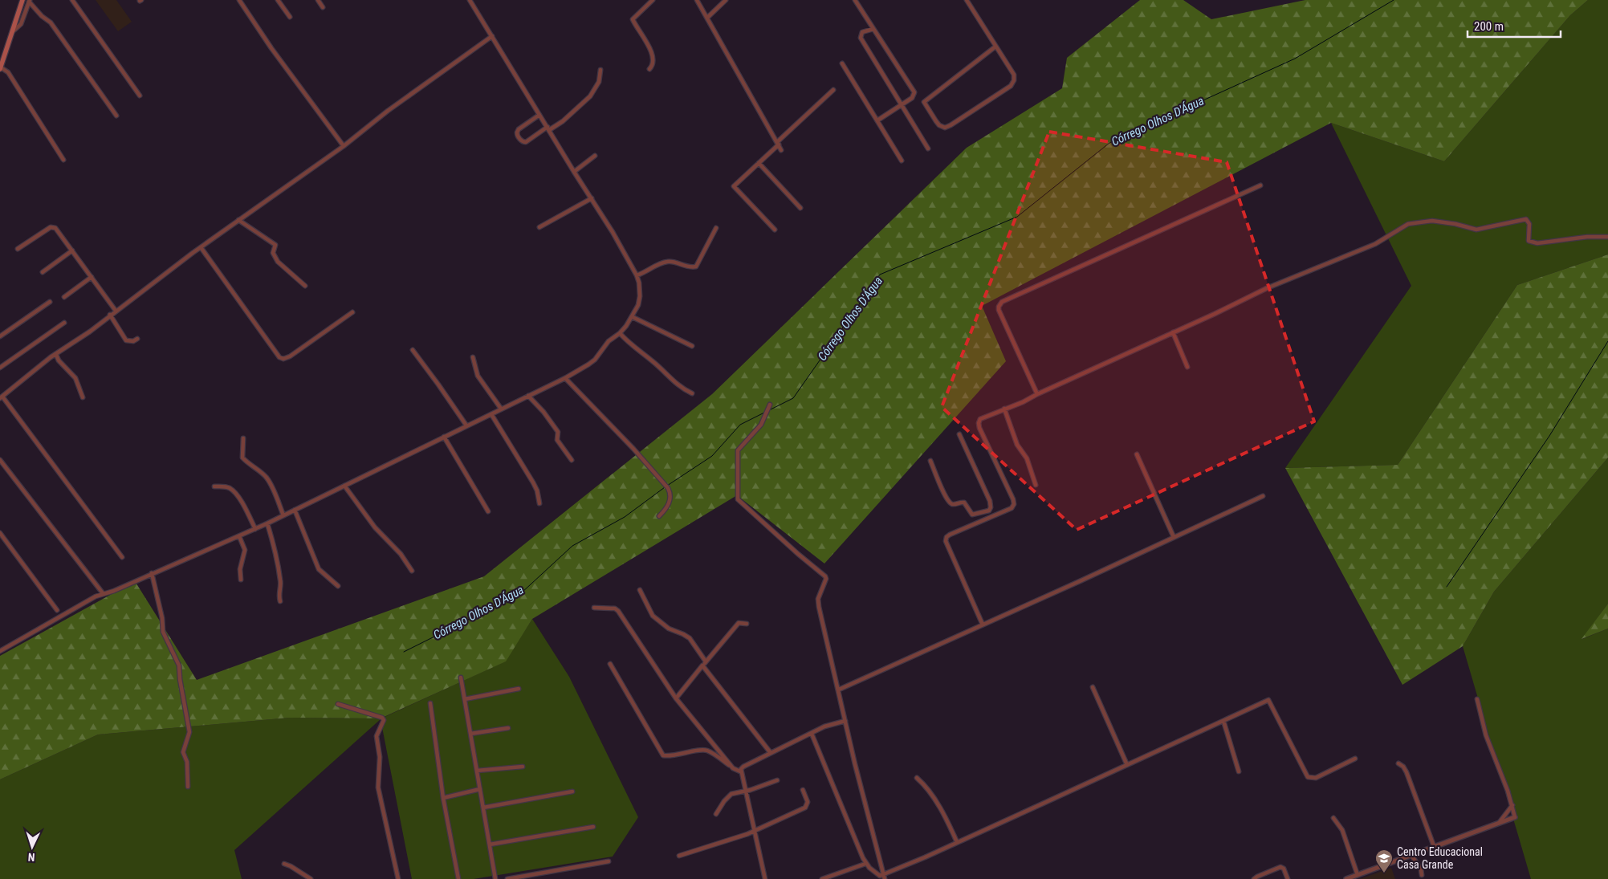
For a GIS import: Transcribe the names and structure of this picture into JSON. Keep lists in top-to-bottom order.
{
  "water": ["Córrego Olhos D'Água"],
  "places": {
    "school or university": ["Centro Educacional Casa Grande"]
  },
  "scale_bar": "200 m",
  "north": "bottom"
}
